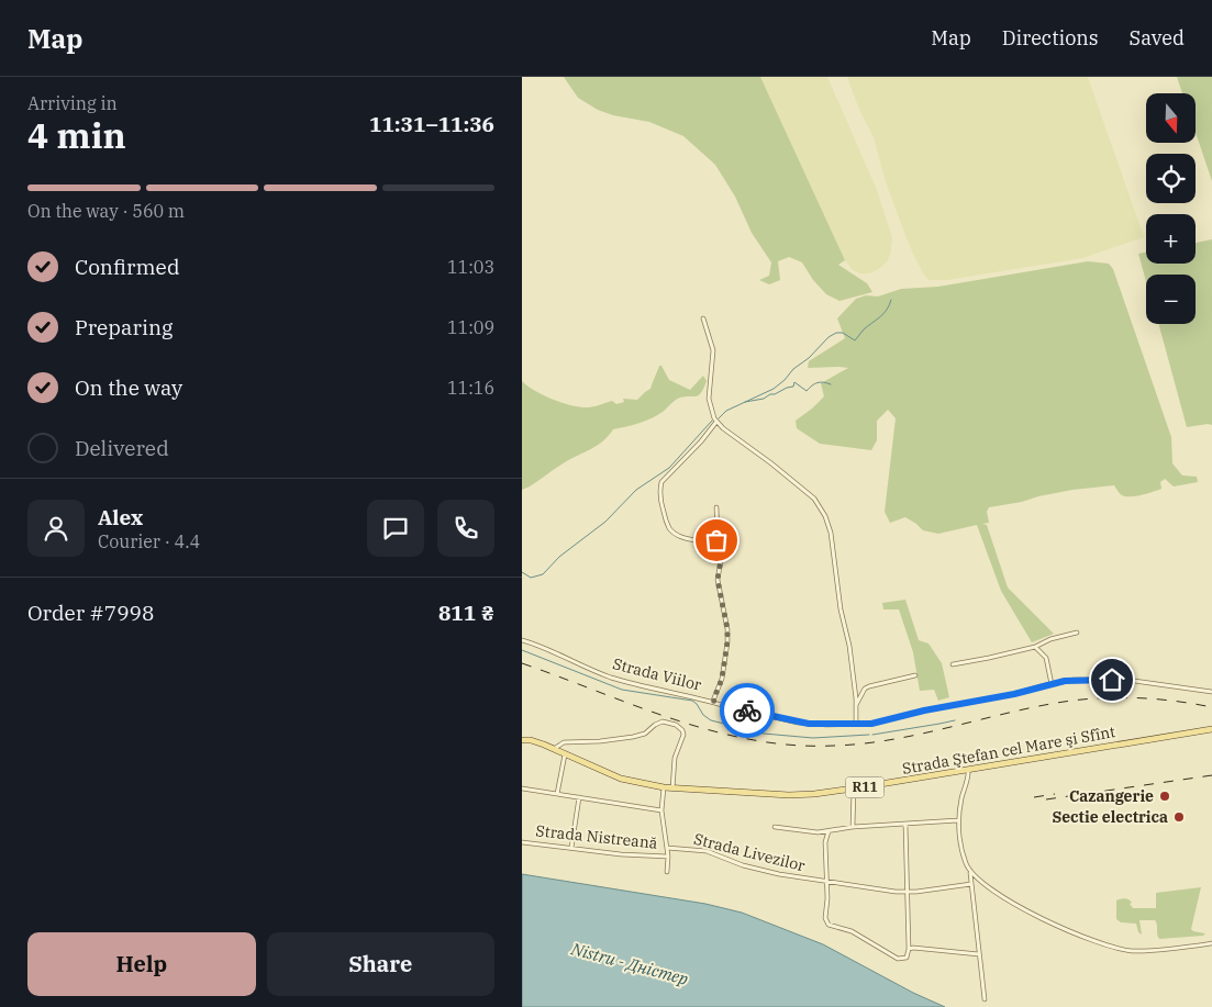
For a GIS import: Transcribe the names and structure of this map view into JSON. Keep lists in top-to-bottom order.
{
  "streets": {
    "main road": ["Strada Ştefan cel Mare şi Sfînt", "R11"],
    "street": ["Strada Viilor", "Strada Nistreană", "Strada Livezilor"]
  },
  "water": ["Nistru - Дністер"],
  "places": ["Cazangerie", "Sectie electrica"],
  "north": "bottom",
  "page": {
    "header": "Map",
    "nav": ["Map", "Directions", "Saved"],
    "heading": ["4 min", "Arriving in", "11:31–11:36"],
    "panel": [
      "Alex",
      "Courier · 4.4",
      "Order #7998",
      "811 ₴"
    ],
    "map_buttons": ["+", "−"],
    "bar": "On the way · 560 m",
    "list": [
      ["Confirmed", "11:03"],
      ["Preparing", "11:09"],
      ["On the way", "11:16"],
      "Delivered"
    ],
    "buttons": ["Help", "Share"]
  }
}
